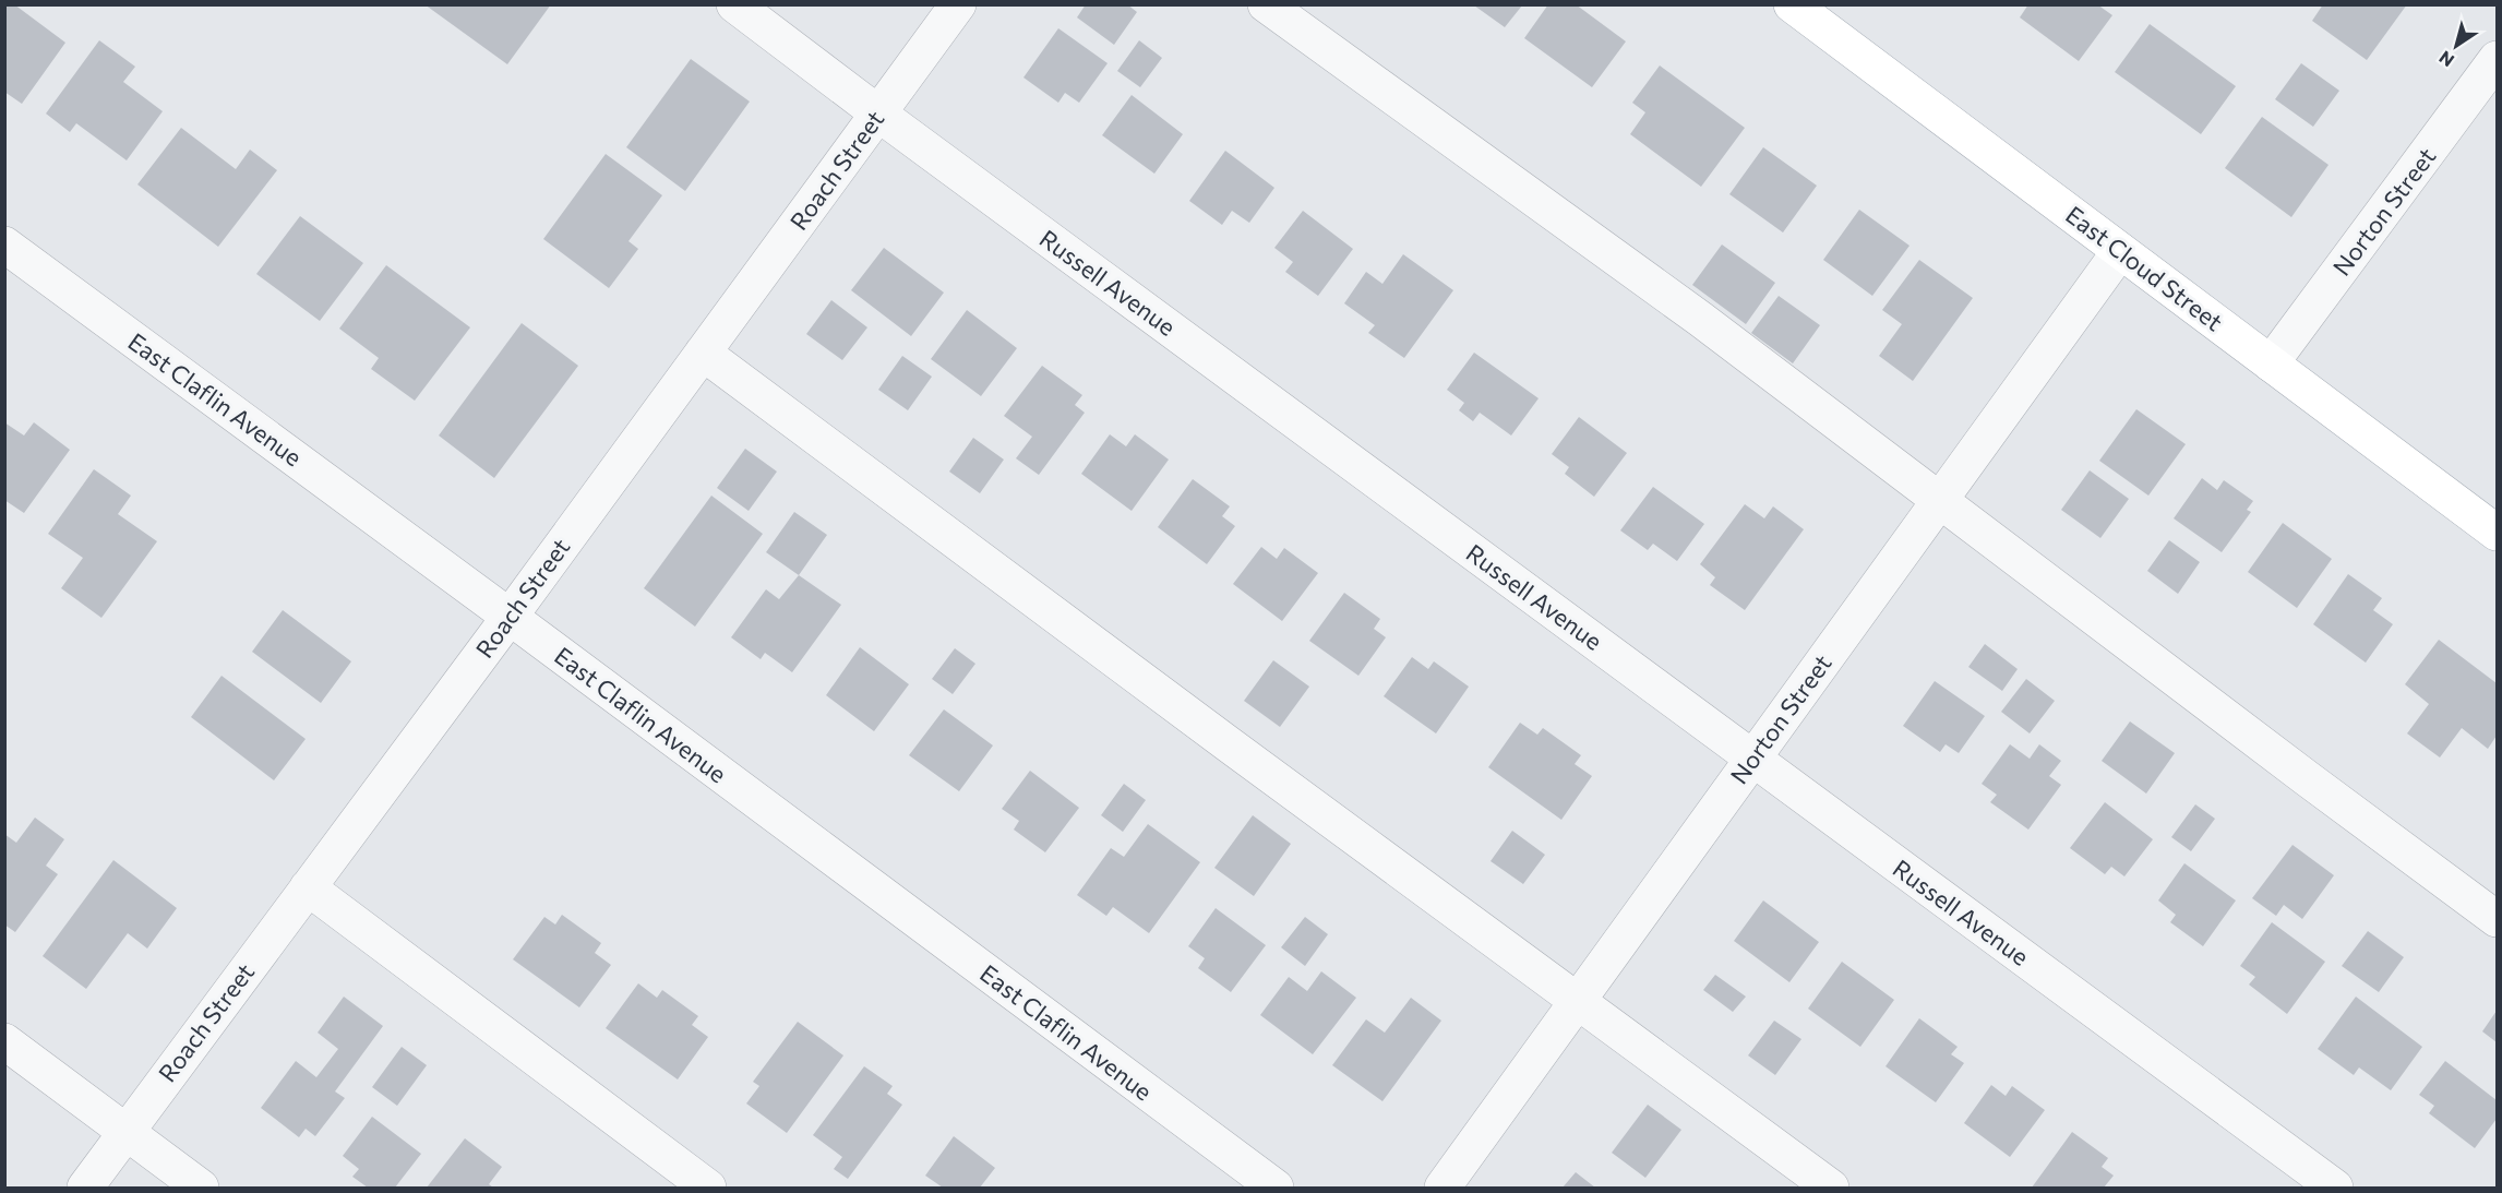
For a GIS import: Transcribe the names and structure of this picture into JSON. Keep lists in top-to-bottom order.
{
  "streets": {
    "main road": ["East Cloud Street"],
    "street": [
      "Roach Street",
      "Norton Street",
      "Russell Avenue",
      "East Claflin Avenue"
    ]
  },
  "crossings": [
    ["Roach Street", "Russell Avenue"],
    ["Roach Street", "East Claflin Avenue"],
    ["Norton Street", "East Cloud Street"],
    ["Norton Street", "Russell Avenue"]
  ],
  "north": "bottom left"
}
